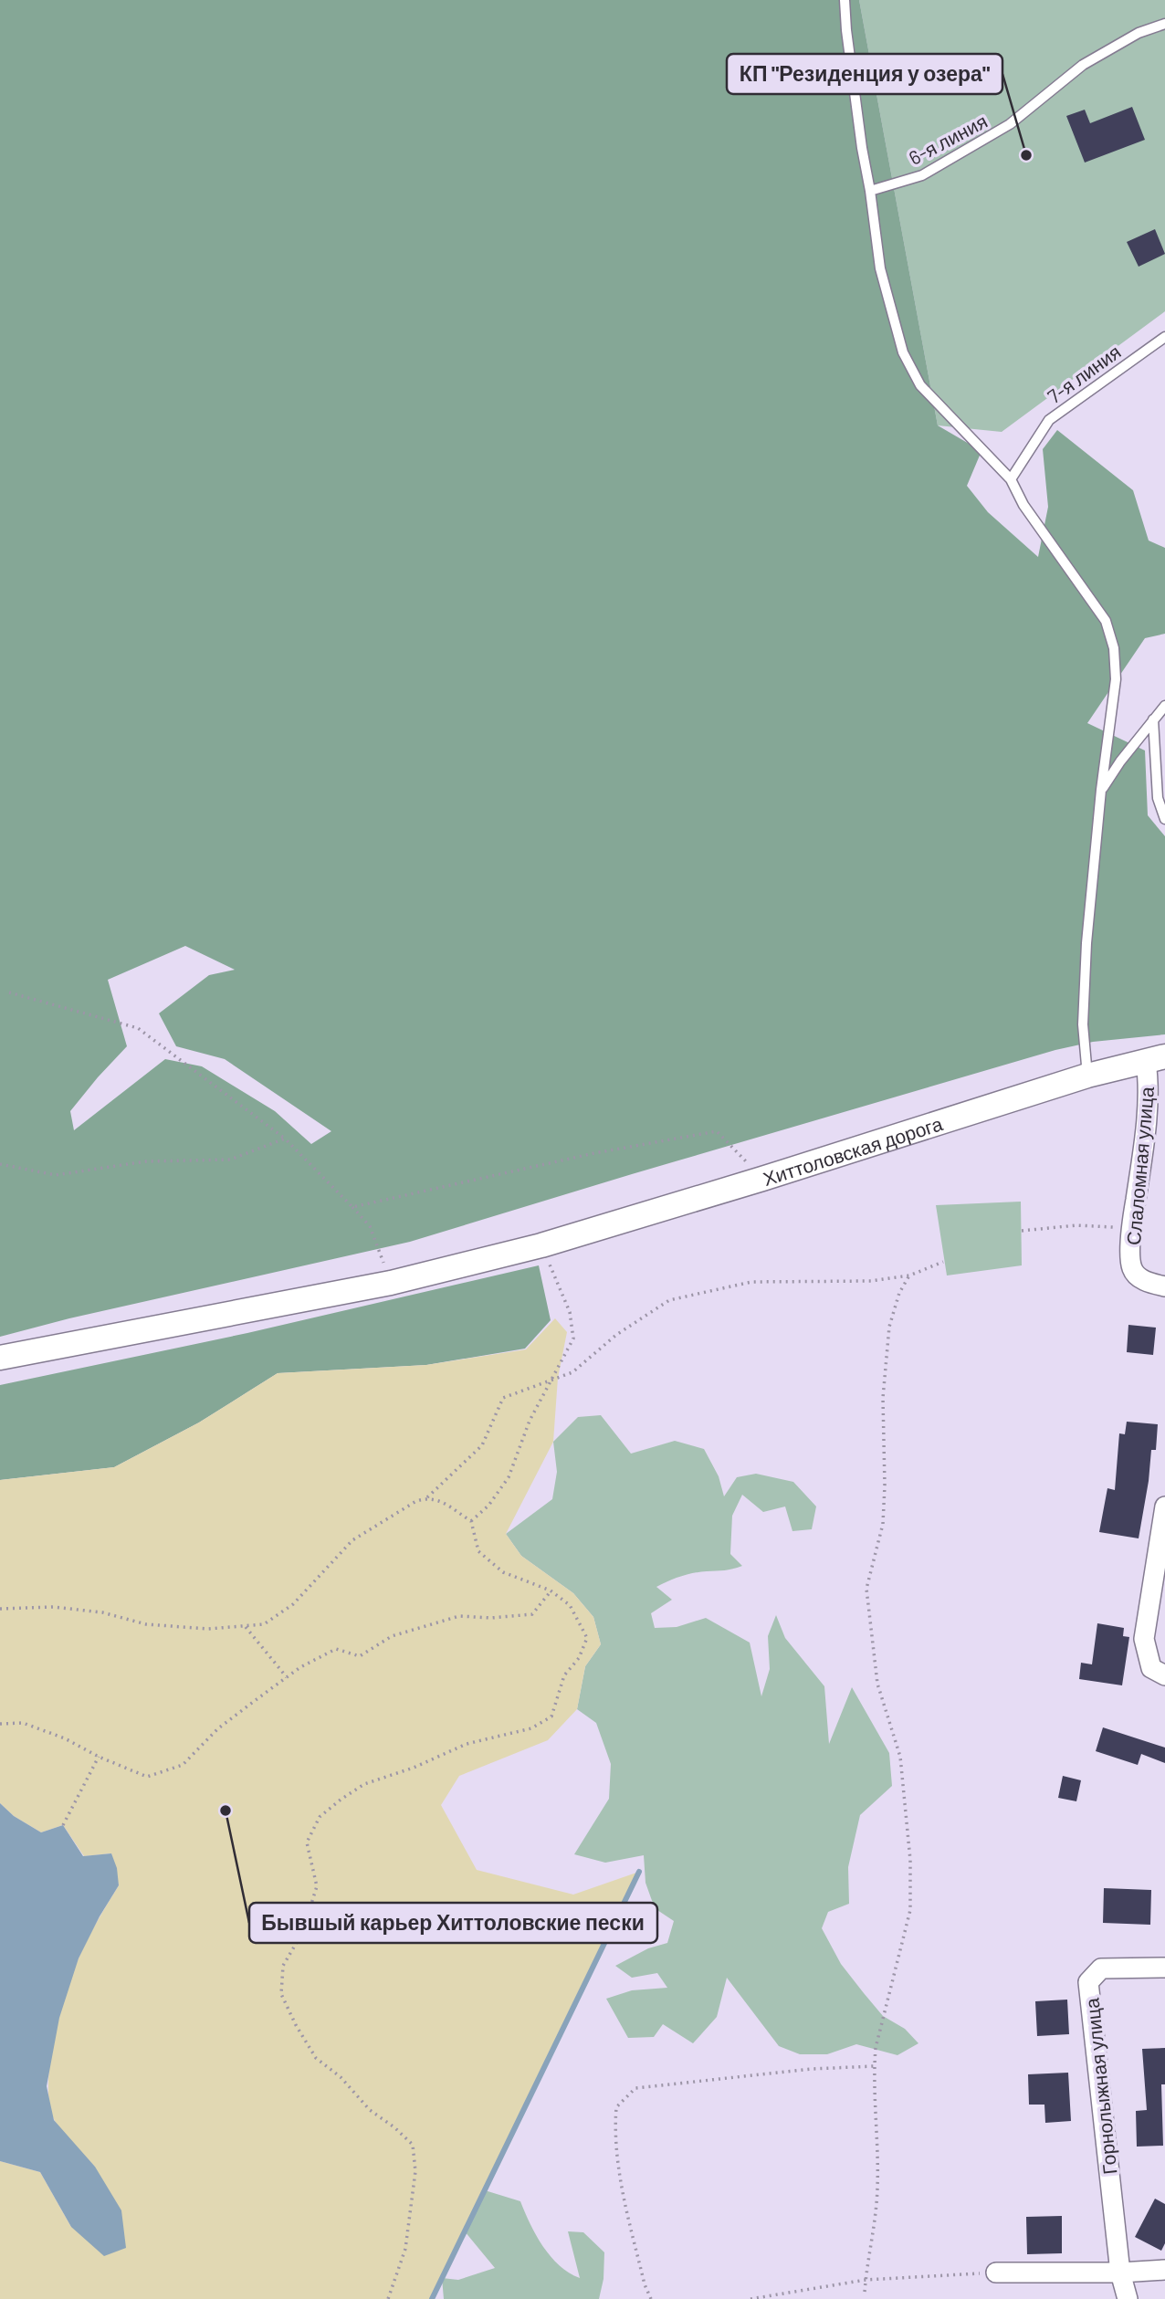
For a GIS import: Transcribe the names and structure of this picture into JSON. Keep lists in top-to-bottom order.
{
  "streets": {
    "street": ["Хиттоловская дорога", "Слаломная улица", "Горнолыжная улица"],
    "lane": ["6-я линия", "7-я линия"]
  },
  "crossings": [
    ["Хиттоловская дорога", "Слаломная улица"]
  ],
  "places": ["КП \"Резиденция у озера\"", "Бывшый карьер Хиттоловские пески"]
}
